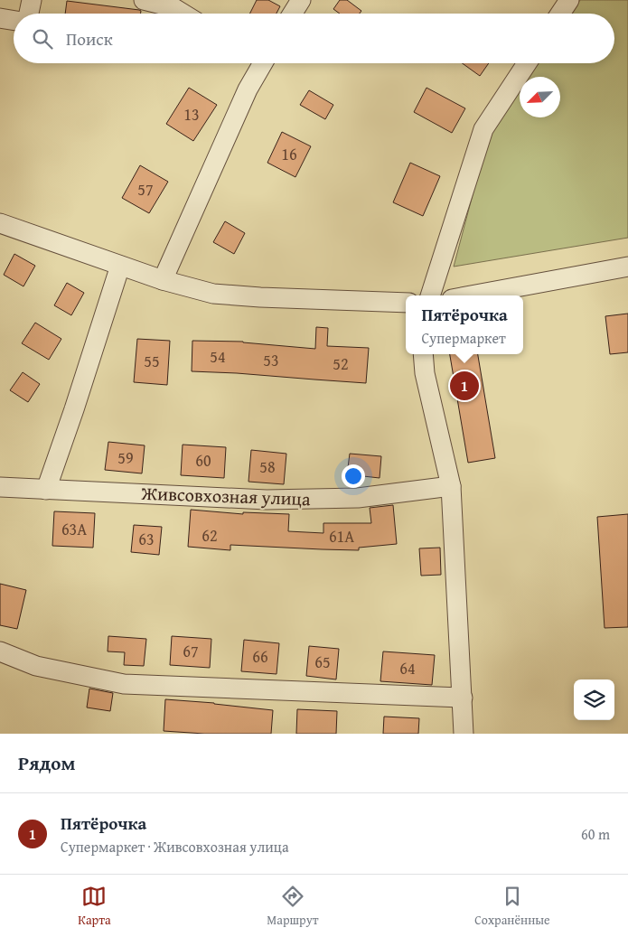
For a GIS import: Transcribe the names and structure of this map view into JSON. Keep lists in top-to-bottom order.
{
  "streets": {
    "street": ["Живсовхозная улица"]
  },
  "house_numbers": [
    "13",
    "16",
    "57",
    "54",
    "53",
    "55",
    "52",
    "59",
    "60",
    "58",
    "63А",
    "62",
    "61А",
    "63",
    "67",
    "66",
    "65",
    "64"
  ],
  "north": "bottom left",
  "page": {
    "search": "Поиск",
    "popup": ["Пятёрочка", "Супермаркет"],
    "pins": "1",
    "heading": "Рядом",
    "list": [
      {
        "mark": "1",
        "name": "Пятёрочка",
        "note": "Супермаркет · Живсовхозная улица",
        "value": "60 m"
      }
    ],
    "nav": ["Карта", "Маршрут", "Сохранённые"]
  }
}
